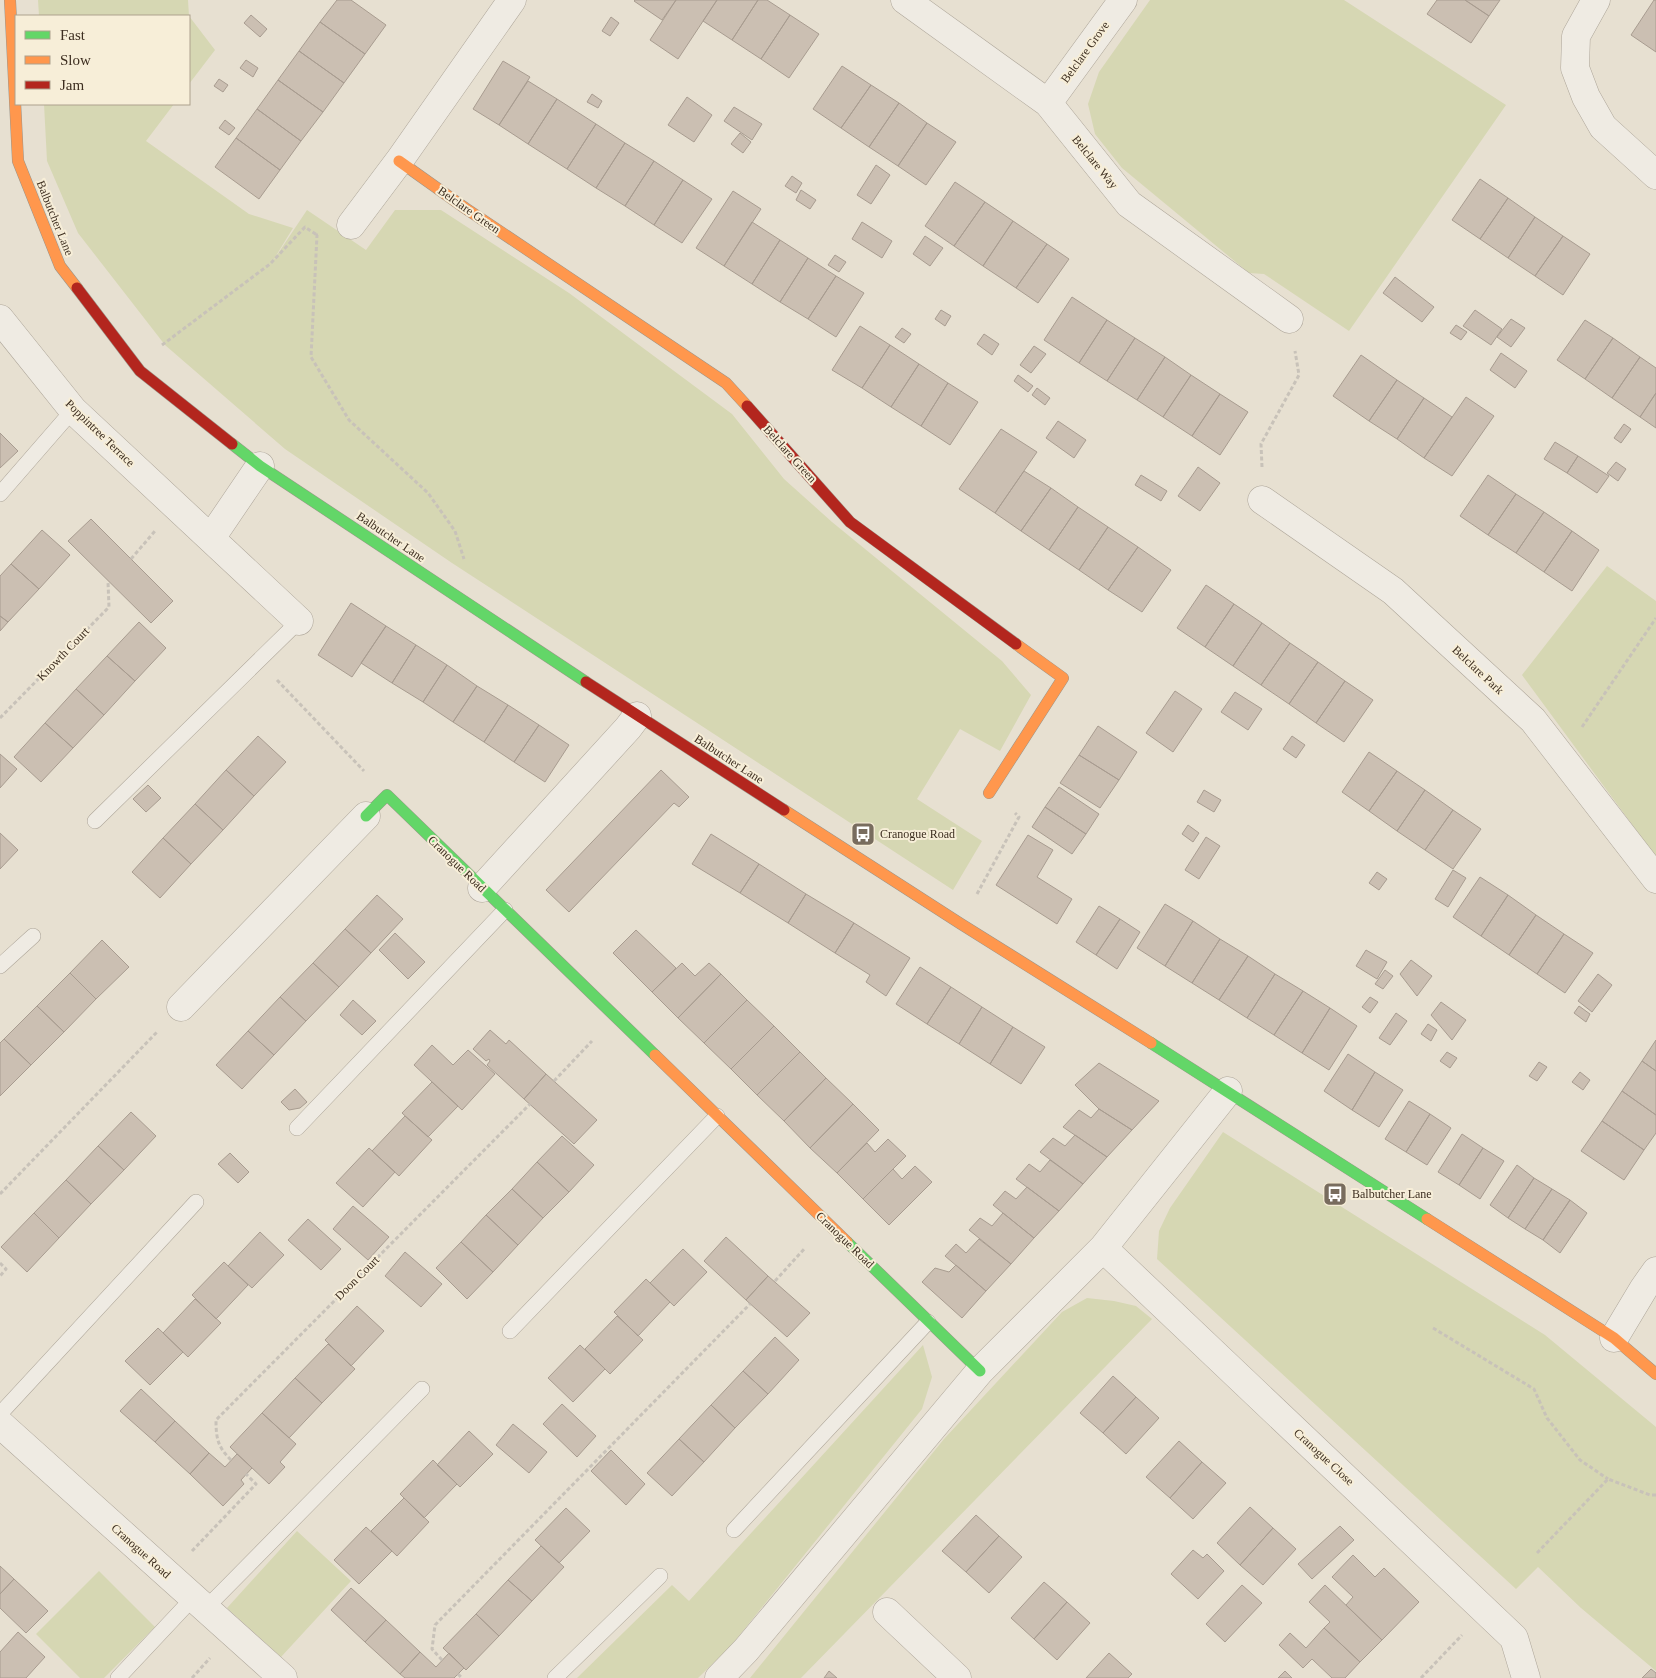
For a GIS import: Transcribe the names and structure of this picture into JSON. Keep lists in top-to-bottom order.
{
  "streets": {
    "street": [
      "Belclare Grove",
      "Belclare Way",
      "Belclare Green",
      "Balbutcher Lane",
      "Poppintree Terrace",
      "Belclare Park",
      "Cranogue Road",
      "Cranogue Close"
    ],
    "path": ["Knowth Court", "Doon Court"]
  },
  "crossings": [
    ["Belclare Grove", "Belclare Way"]
  ],
  "places": {
    "bus stop": ["Cranogue Road", "Balbutcher Lane"]
  },
  "legend": ["Fast", "Slow", "Jam"]
}
